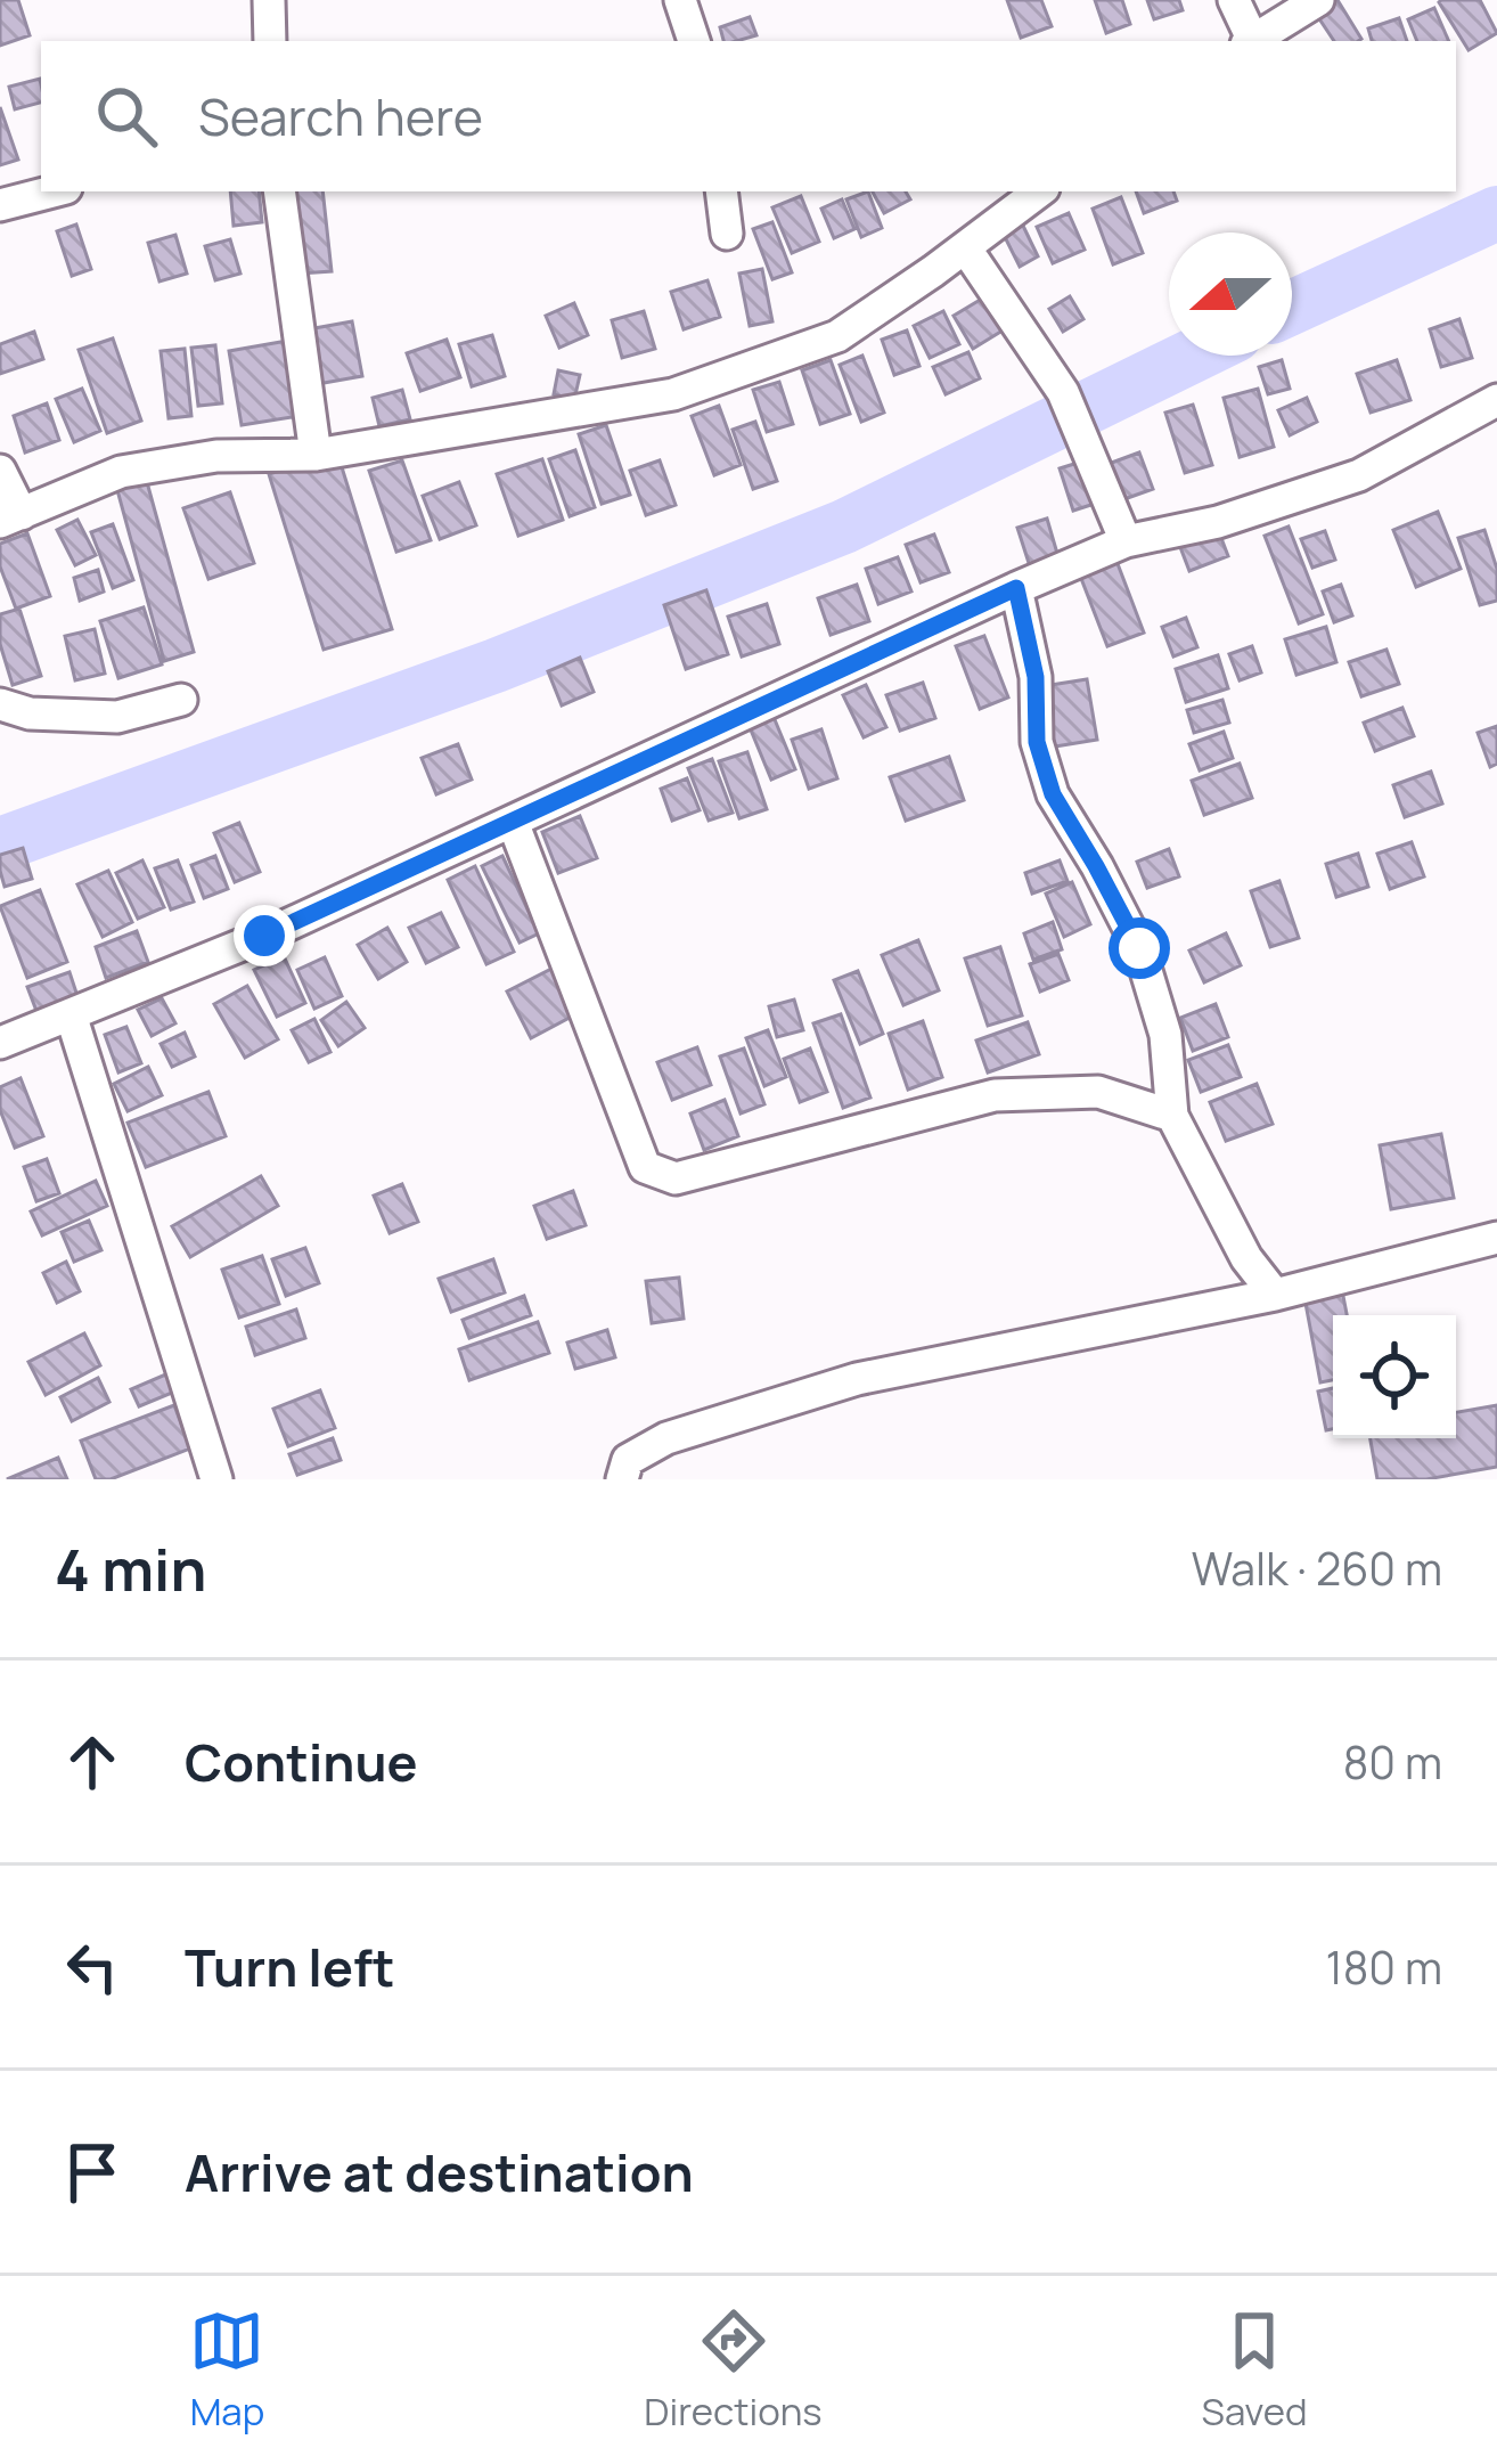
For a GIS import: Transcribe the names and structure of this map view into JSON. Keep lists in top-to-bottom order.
{
  "north": "left",
  "page": {
    "search": "Search here",
    "heading": ["4 min", "Walk · 260 m"],
    "list": [
      ["Continue", "80 m"],
      ["Turn left", "180 m"],
      "Arrive at destination"
    ],
    "nav": ["Map", "Directions", "Saved"]
  }
}
